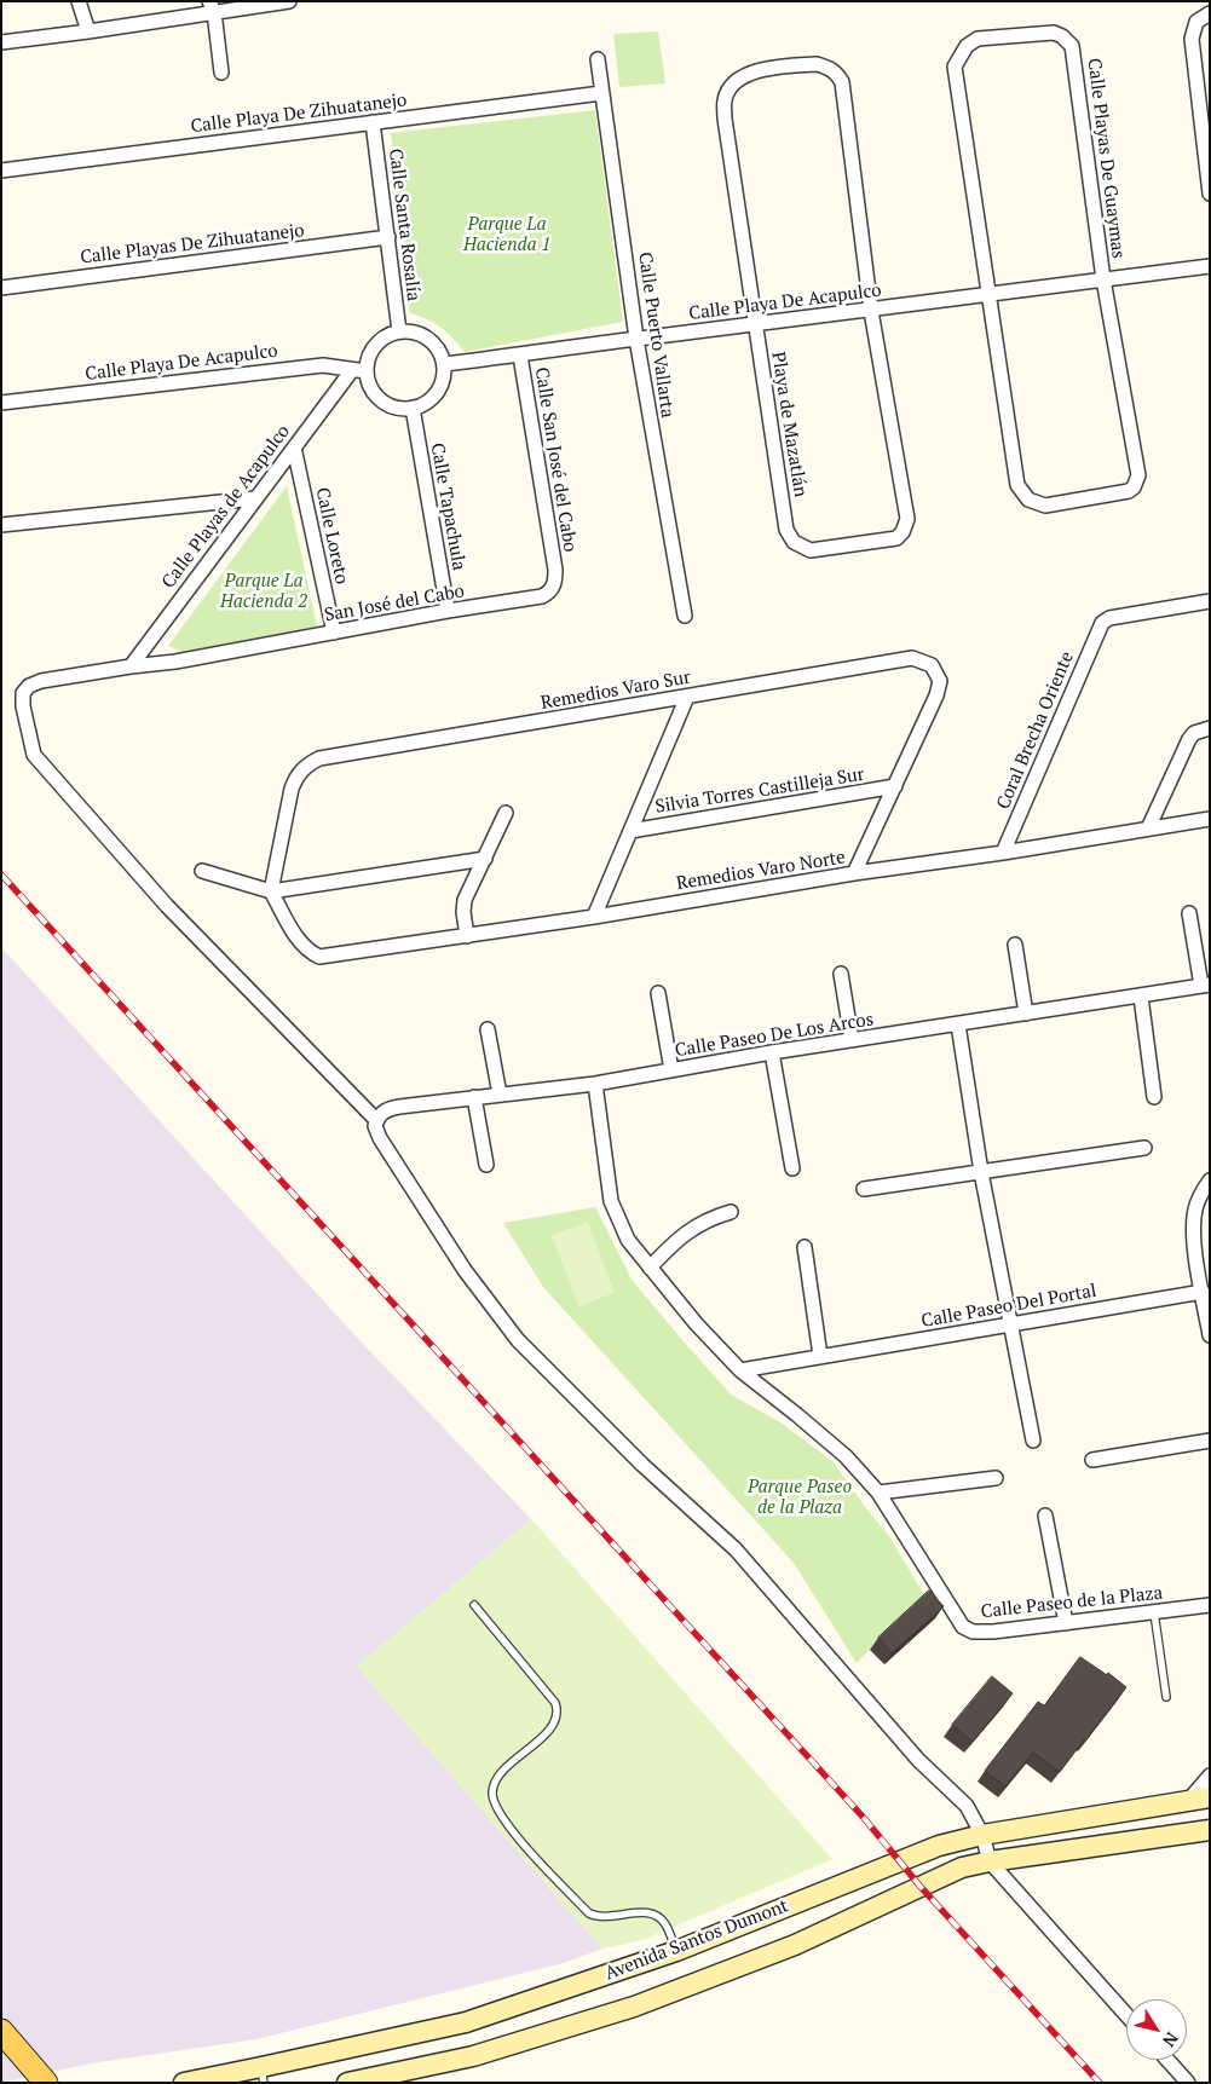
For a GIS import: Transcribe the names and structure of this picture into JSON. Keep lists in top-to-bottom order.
{
  "streets": {
    "main road": ["Avenida Santos Dumont"],
    "street": [
      "Calle Playa De Zihuatanejo",
      "Calle Playas De Guaymas",
      "Calle Santa Rosalía",
      "Calle Playas De Zihuatanejo",
      "Calle Playa De Acapulco",
      "Calle Puerto Vallarta",
      "Playa de Mazatlán",
      "Calle San José del Cabo",
      "Calle Playas de Acapulco",
      "Calle Tapachula",
      "Calle Loreto",
      "San José del Cabo",
      "Remedios Varo Sur",
      "Coral Brecha Oriente",
      "Silvia Torres Castilleja Sur",
      "Remedios Varo Norte",
      "Calle Paseo De Los Arcos",
      "Calle Paseo Del Portal",
      "Calle Paseo de la Plaza"
    ]
  },
  "crossings": [
    ["Calle Playa De Zihuatanejo", "Calle Santa Rosalía"],
    ["Calle Playa De Zihuatanejo", "Calle Puerto Vallarta"],
    ["Calle Playas De Guaymas", "Calle Playa De Acapulco"],
    ["Calle Santa Rosalía", "Calle Playas De Zihuatanejo"],
    ["Calle Santa Rosalía", "Calle Playa De Acapulco"],
    ["Calle Santa Rosalía", "Calle Tapachula"],
    ["Calle Playa De Acapulco", "Calle Puerto Vallarta"],
    ["Calle Playa De Acapulco", "Playa de Mazatlán"],
    ["Calle Playa De Acapulco", "Calle San José del Cabo"],
    ["Calle Playa De Acapulco", "Calle Playas de Acapulco"],
    ["Calle Playa De Acapulco", "Calle Tapachula"],
    ["Calle San José del Cabo", "San José del Cabo"],
    ["Calle Playas de Acapulco", "Calle Loreto"],
    ["Calle Playas de Acapulco", "San José del Cabo"],
    ["Calle Tapachula", "San José del Cabo"],
    ["Calle Loreto", "San José del Cabo"],
    ["San José del Cabo", "Calle Paseo De Los Arcos"],
    ["Remedios Varo Sur", "Silvia Torres Castilleja Sur"],
    ["Remedios Varo Sur", "Remedios Varo Norte"],
    ["Coral Brecha Oriente", "Remedios Varo Norte"],
    ["Calle Paseo De Los Arcos", "Calle Paseo de la Plaza"],
    ["Calle Paseo Del Portal", "Calle Paseo de la Plaza"]
  ],
  "parks": ["Parque La Hacienda 1", "Parque La Hacienda 2", "Parque Paseo de la Plaza"],
  "north": "bottom right"
}
